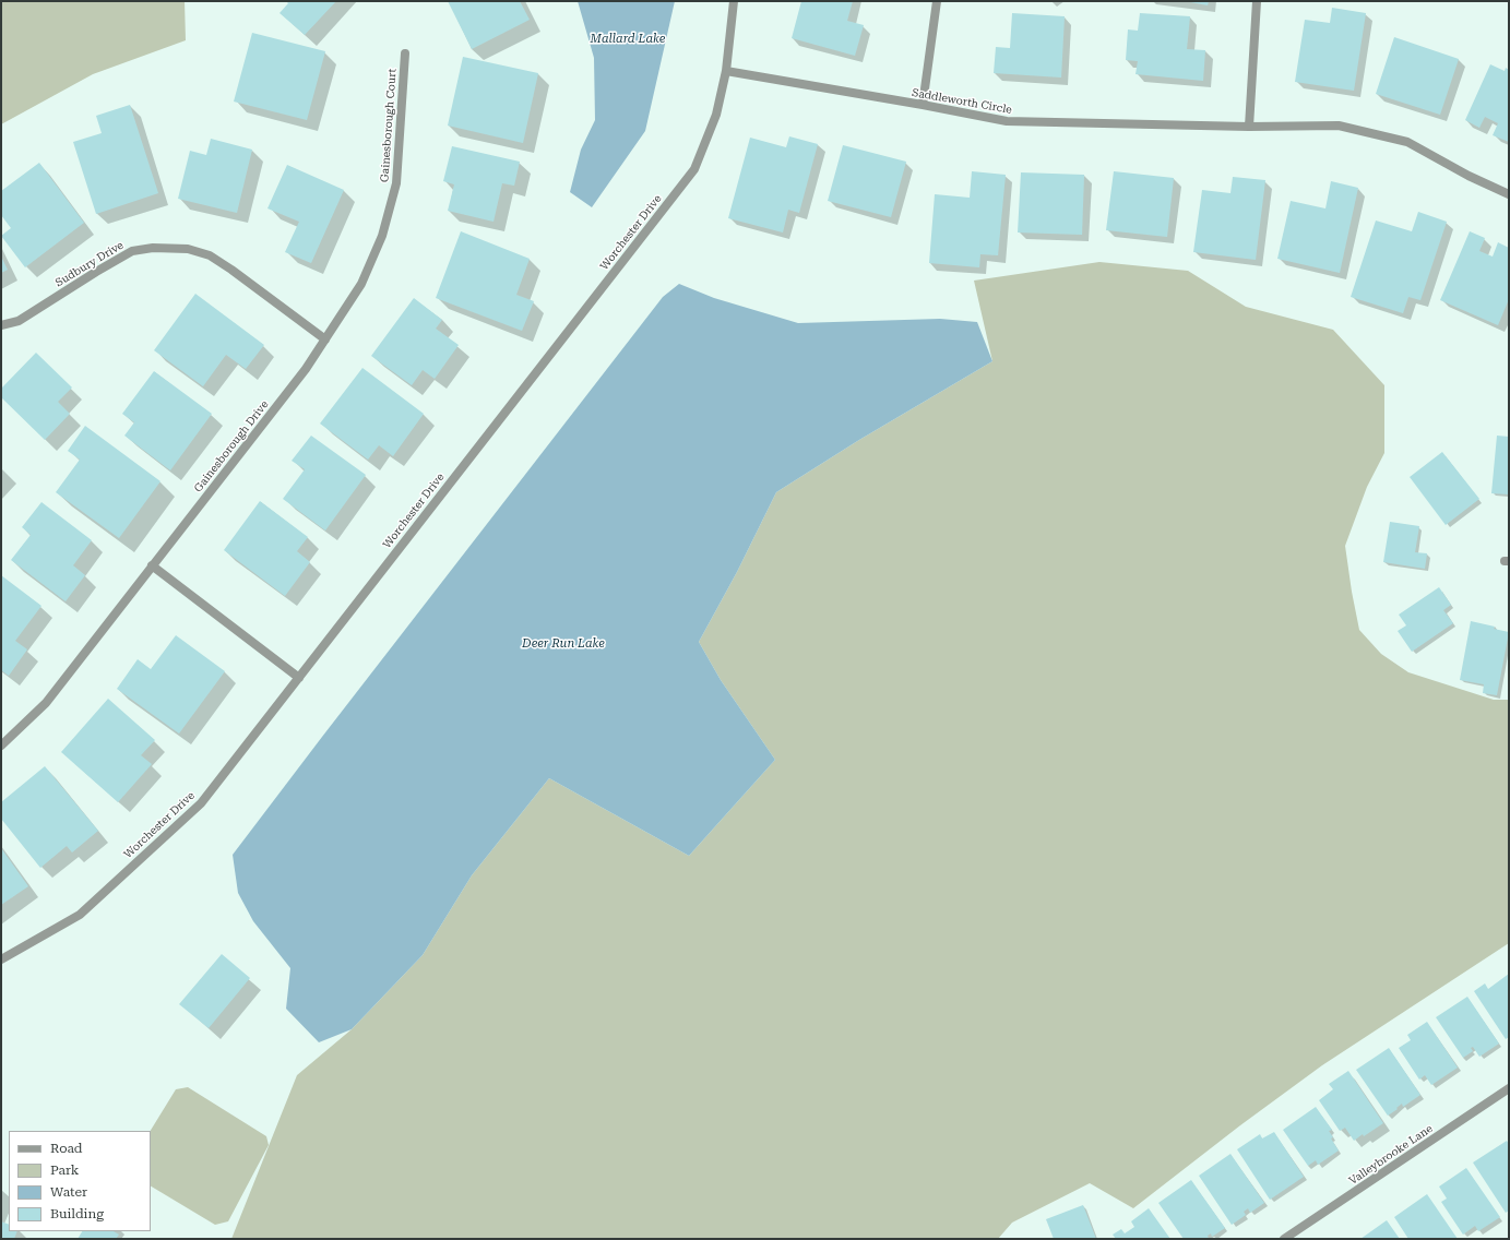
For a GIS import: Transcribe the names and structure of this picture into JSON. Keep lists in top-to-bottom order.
{
  "streets": {
    "street": [
      "Saddleworth Circle",
      "Gainesborough Court",
      "Worchester Drive",
      "Sudbury Drive",
      "Gainesborough Drive",
      "Valleybrooke Lane"
    ]
  },
  "crossings": [
    ["Saddleworth Circle", "Worchester Drive"],
    ["Gainesborough Court", "Sudbury Drive"],
    ["Gainesborough Court", "Gainesborough Drive"],
    ["Sudbury Drive", "Gainesborough Drive"]
  ],
  "water": ["Mallard Lake", "Deer Run Lake"],
  "legend": [
    "Road",
    "Park",
    "Water",
    "Building"
  ]
}
